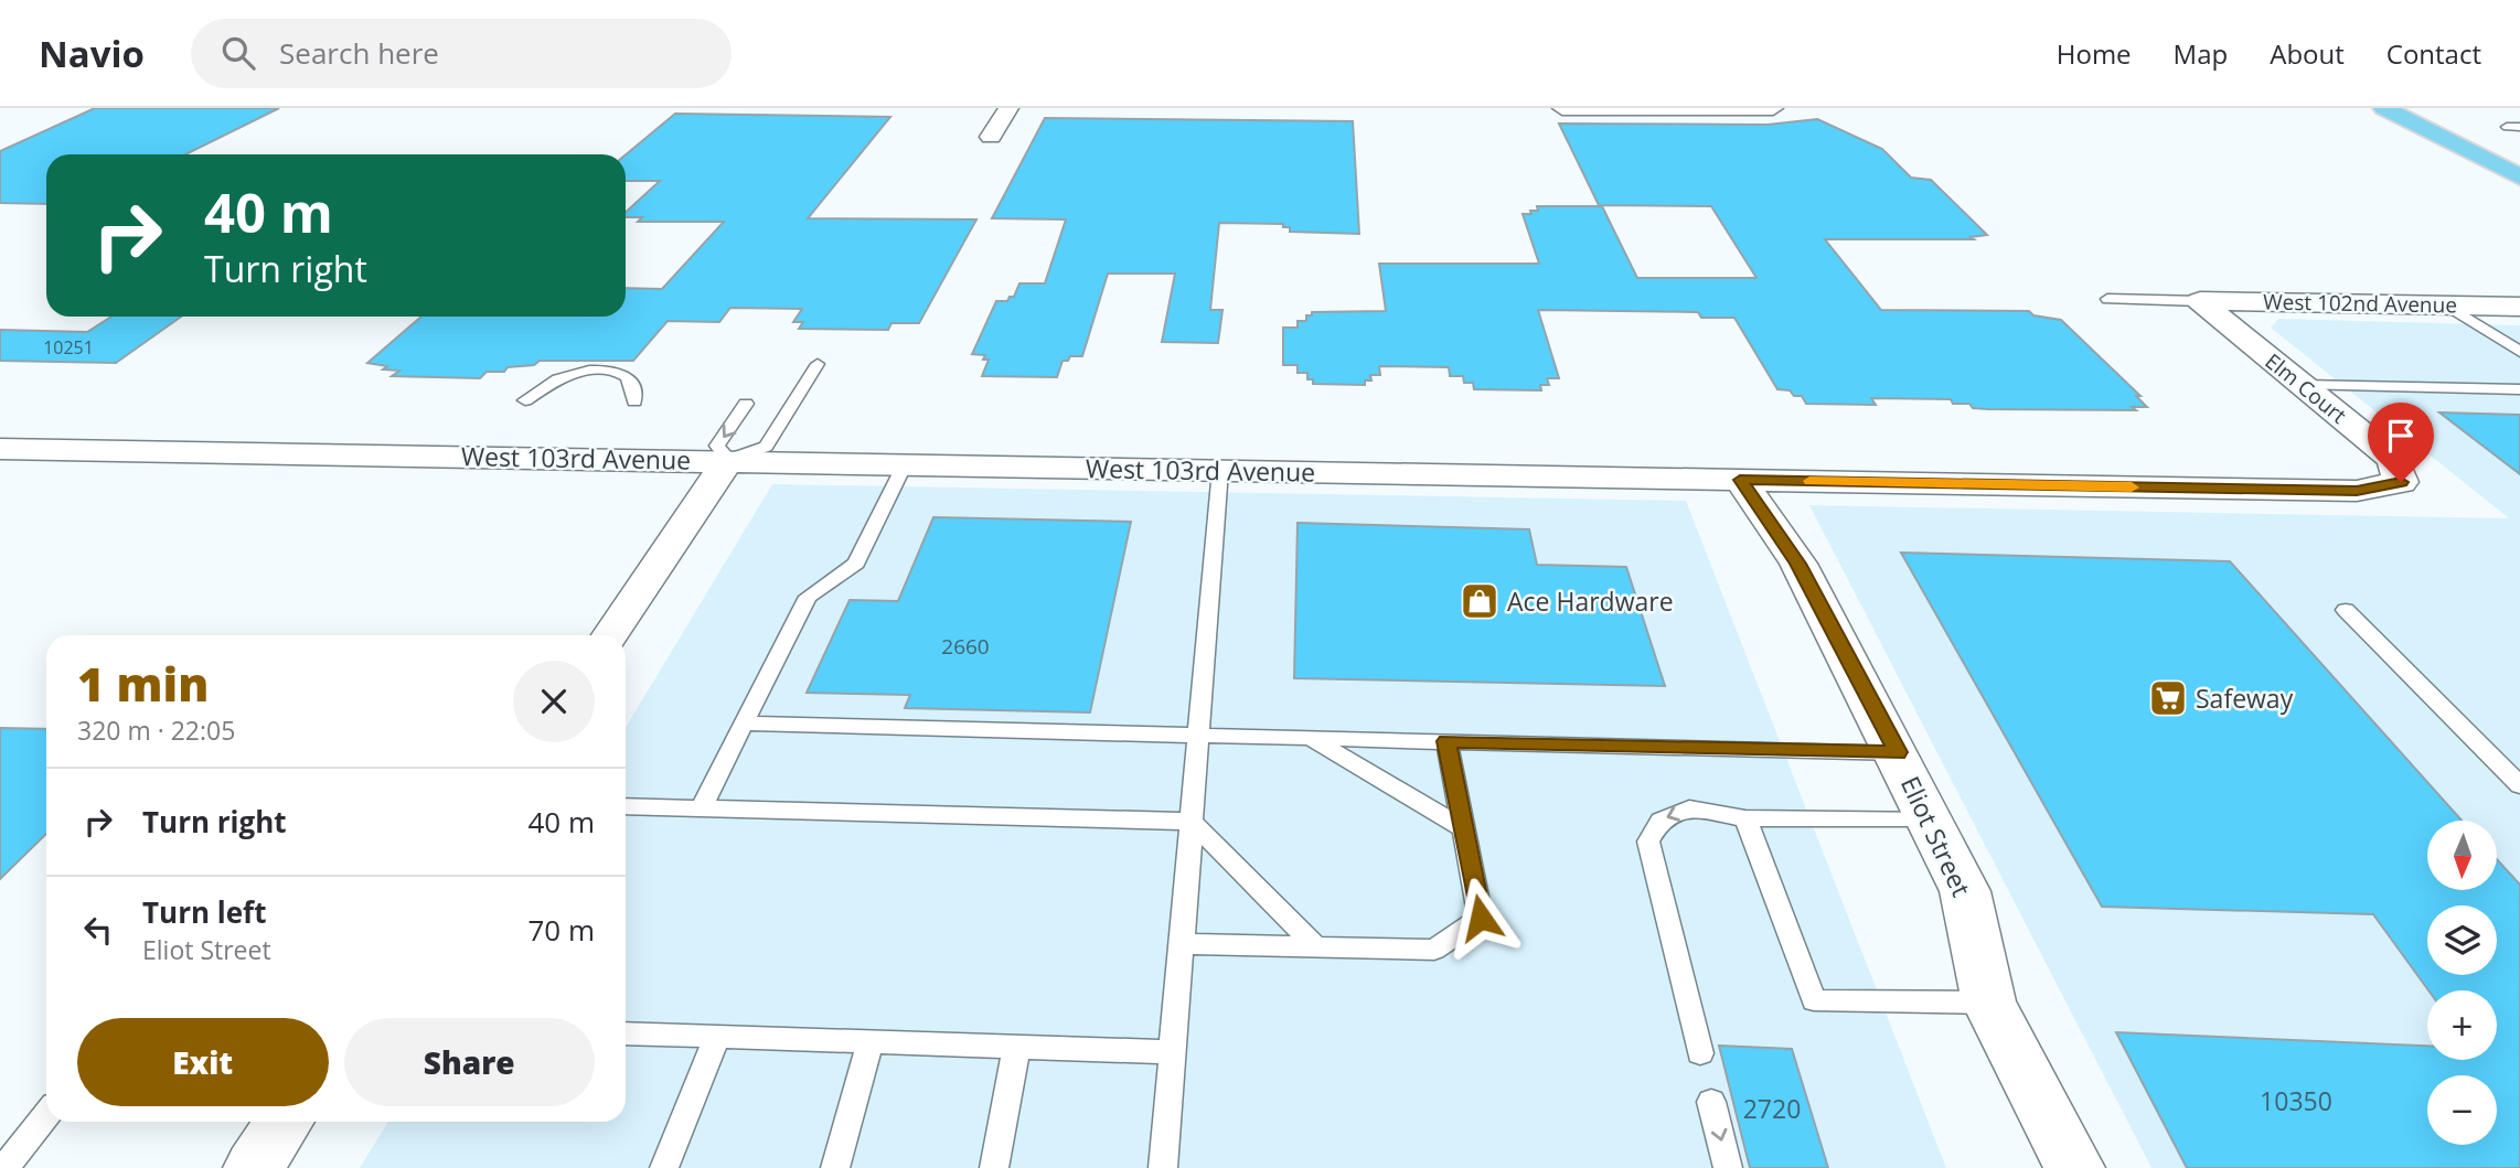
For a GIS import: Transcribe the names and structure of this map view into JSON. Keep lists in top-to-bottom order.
{
  "streets": {
    "street": [
      "West 102nd Avenue",
      "Elm Court",
      "West 103rd Avenue",
      "Eliot Street"
    ]
  },
  "crossings": [
    ["West 102nd Avenue", "Elm Court"],
    ["Elm Court", "West 103rd Avenue"],
    ["West 103rd Avenue", "Eliot Street"]
  ],
  "places": {
    "shop": ["Ace Hardware"],
    "supermarket": ["Safeway"]
  },
  "house_numbers": [
    "10251",
    "2660",
    "10350",
    "2720"
  ],
  "north": "bottom",
  "page": {
    "header": "Navio",
    "search": "Search here",
    "nav": [
      "Home",
      "Map",
      "About",
      "Contact"
    ],
    "turn": ["40 m", "Turn right"],
    "heading": ["1 min", "320 m · 22:05"],
    "list": [
      {
        "name": "Turn right",
        "value": "40 m"
      },
      {
        "name": "Turn left",
        "note": "Eliot Street",
        "value": "70 m"
      }
    ],
    "map_buttons": ["+", "−"],
    "buttons": ["Exit", "Share"]
  }
}
